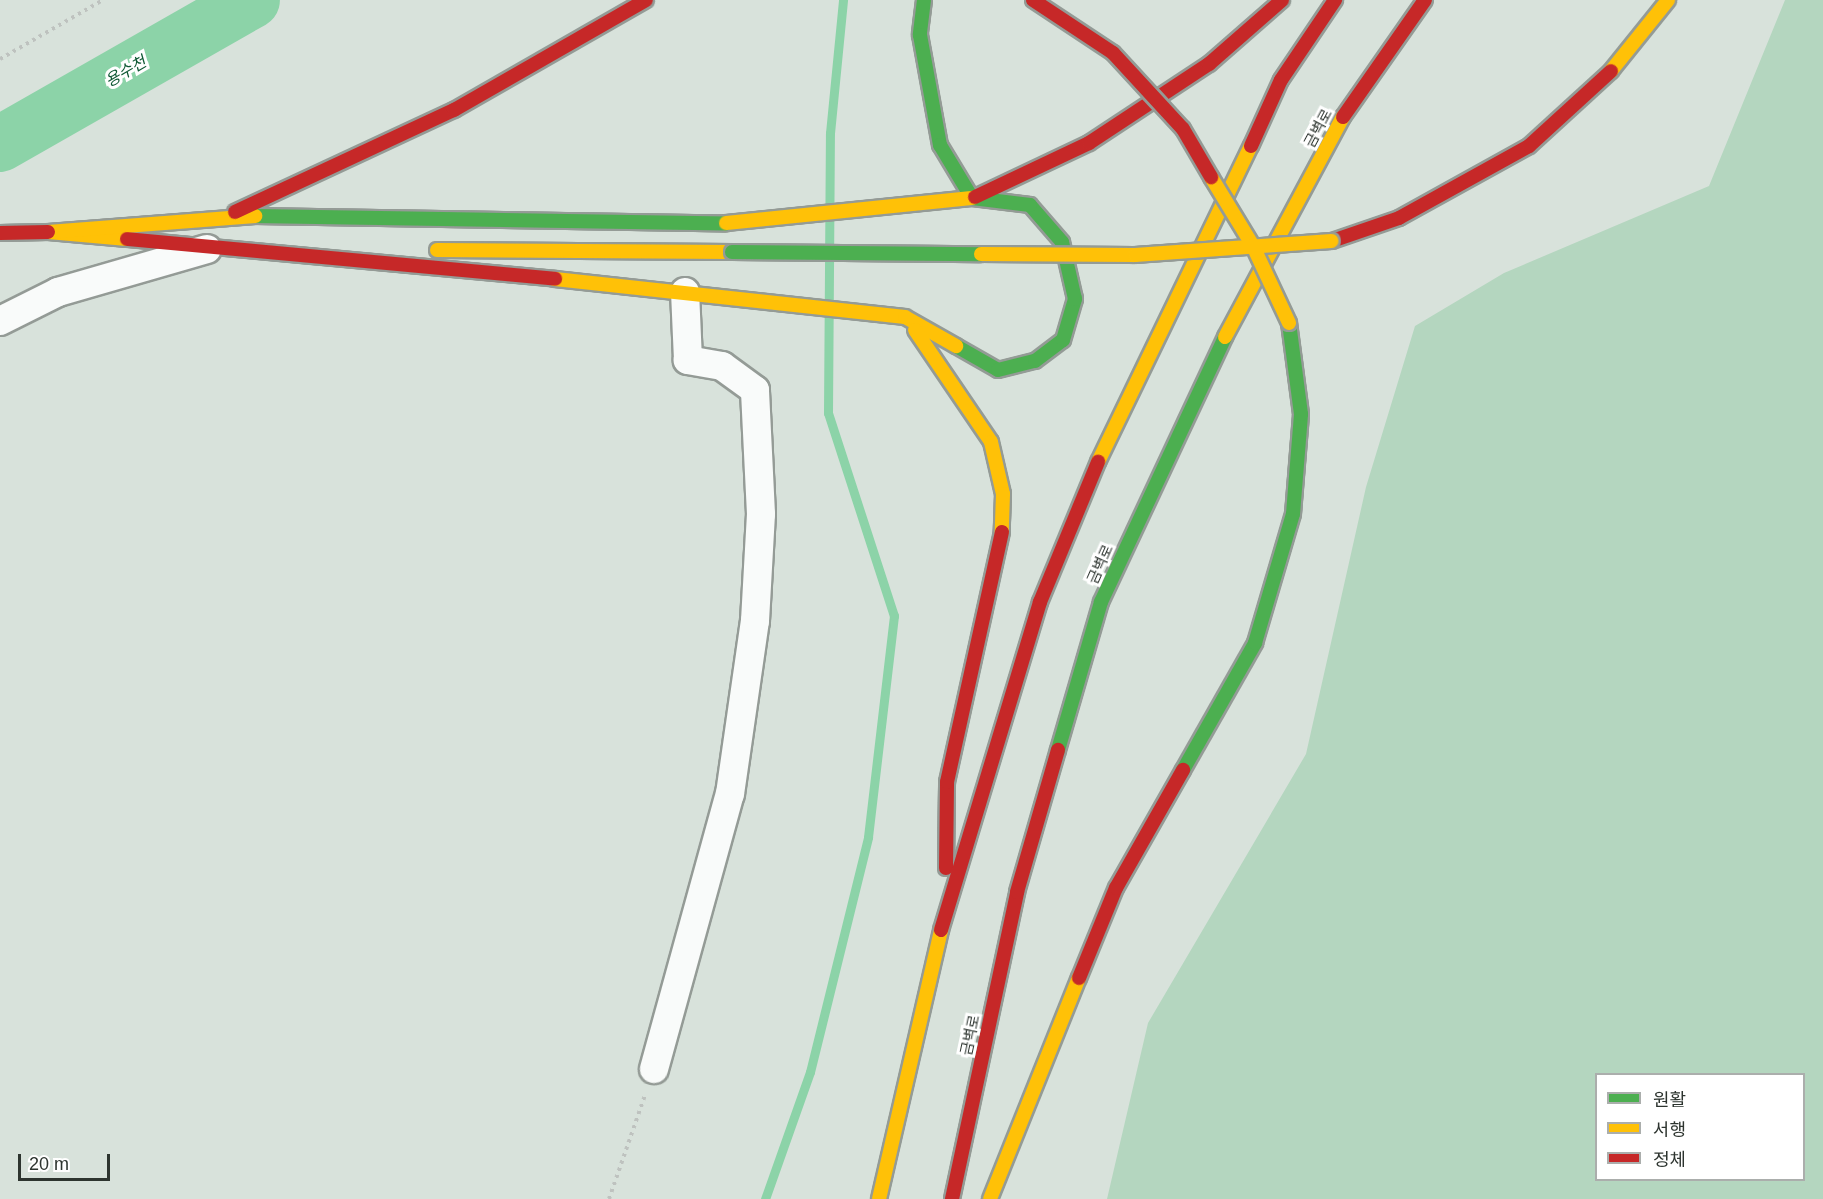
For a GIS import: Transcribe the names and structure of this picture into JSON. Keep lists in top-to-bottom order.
{
  "streets": {
    "main road": ["금벽로"]
  },
  "water": ["용수천"],
  "legend": ["원활", "서행", "정체"],
  "scale_bar": "20 m"
}
